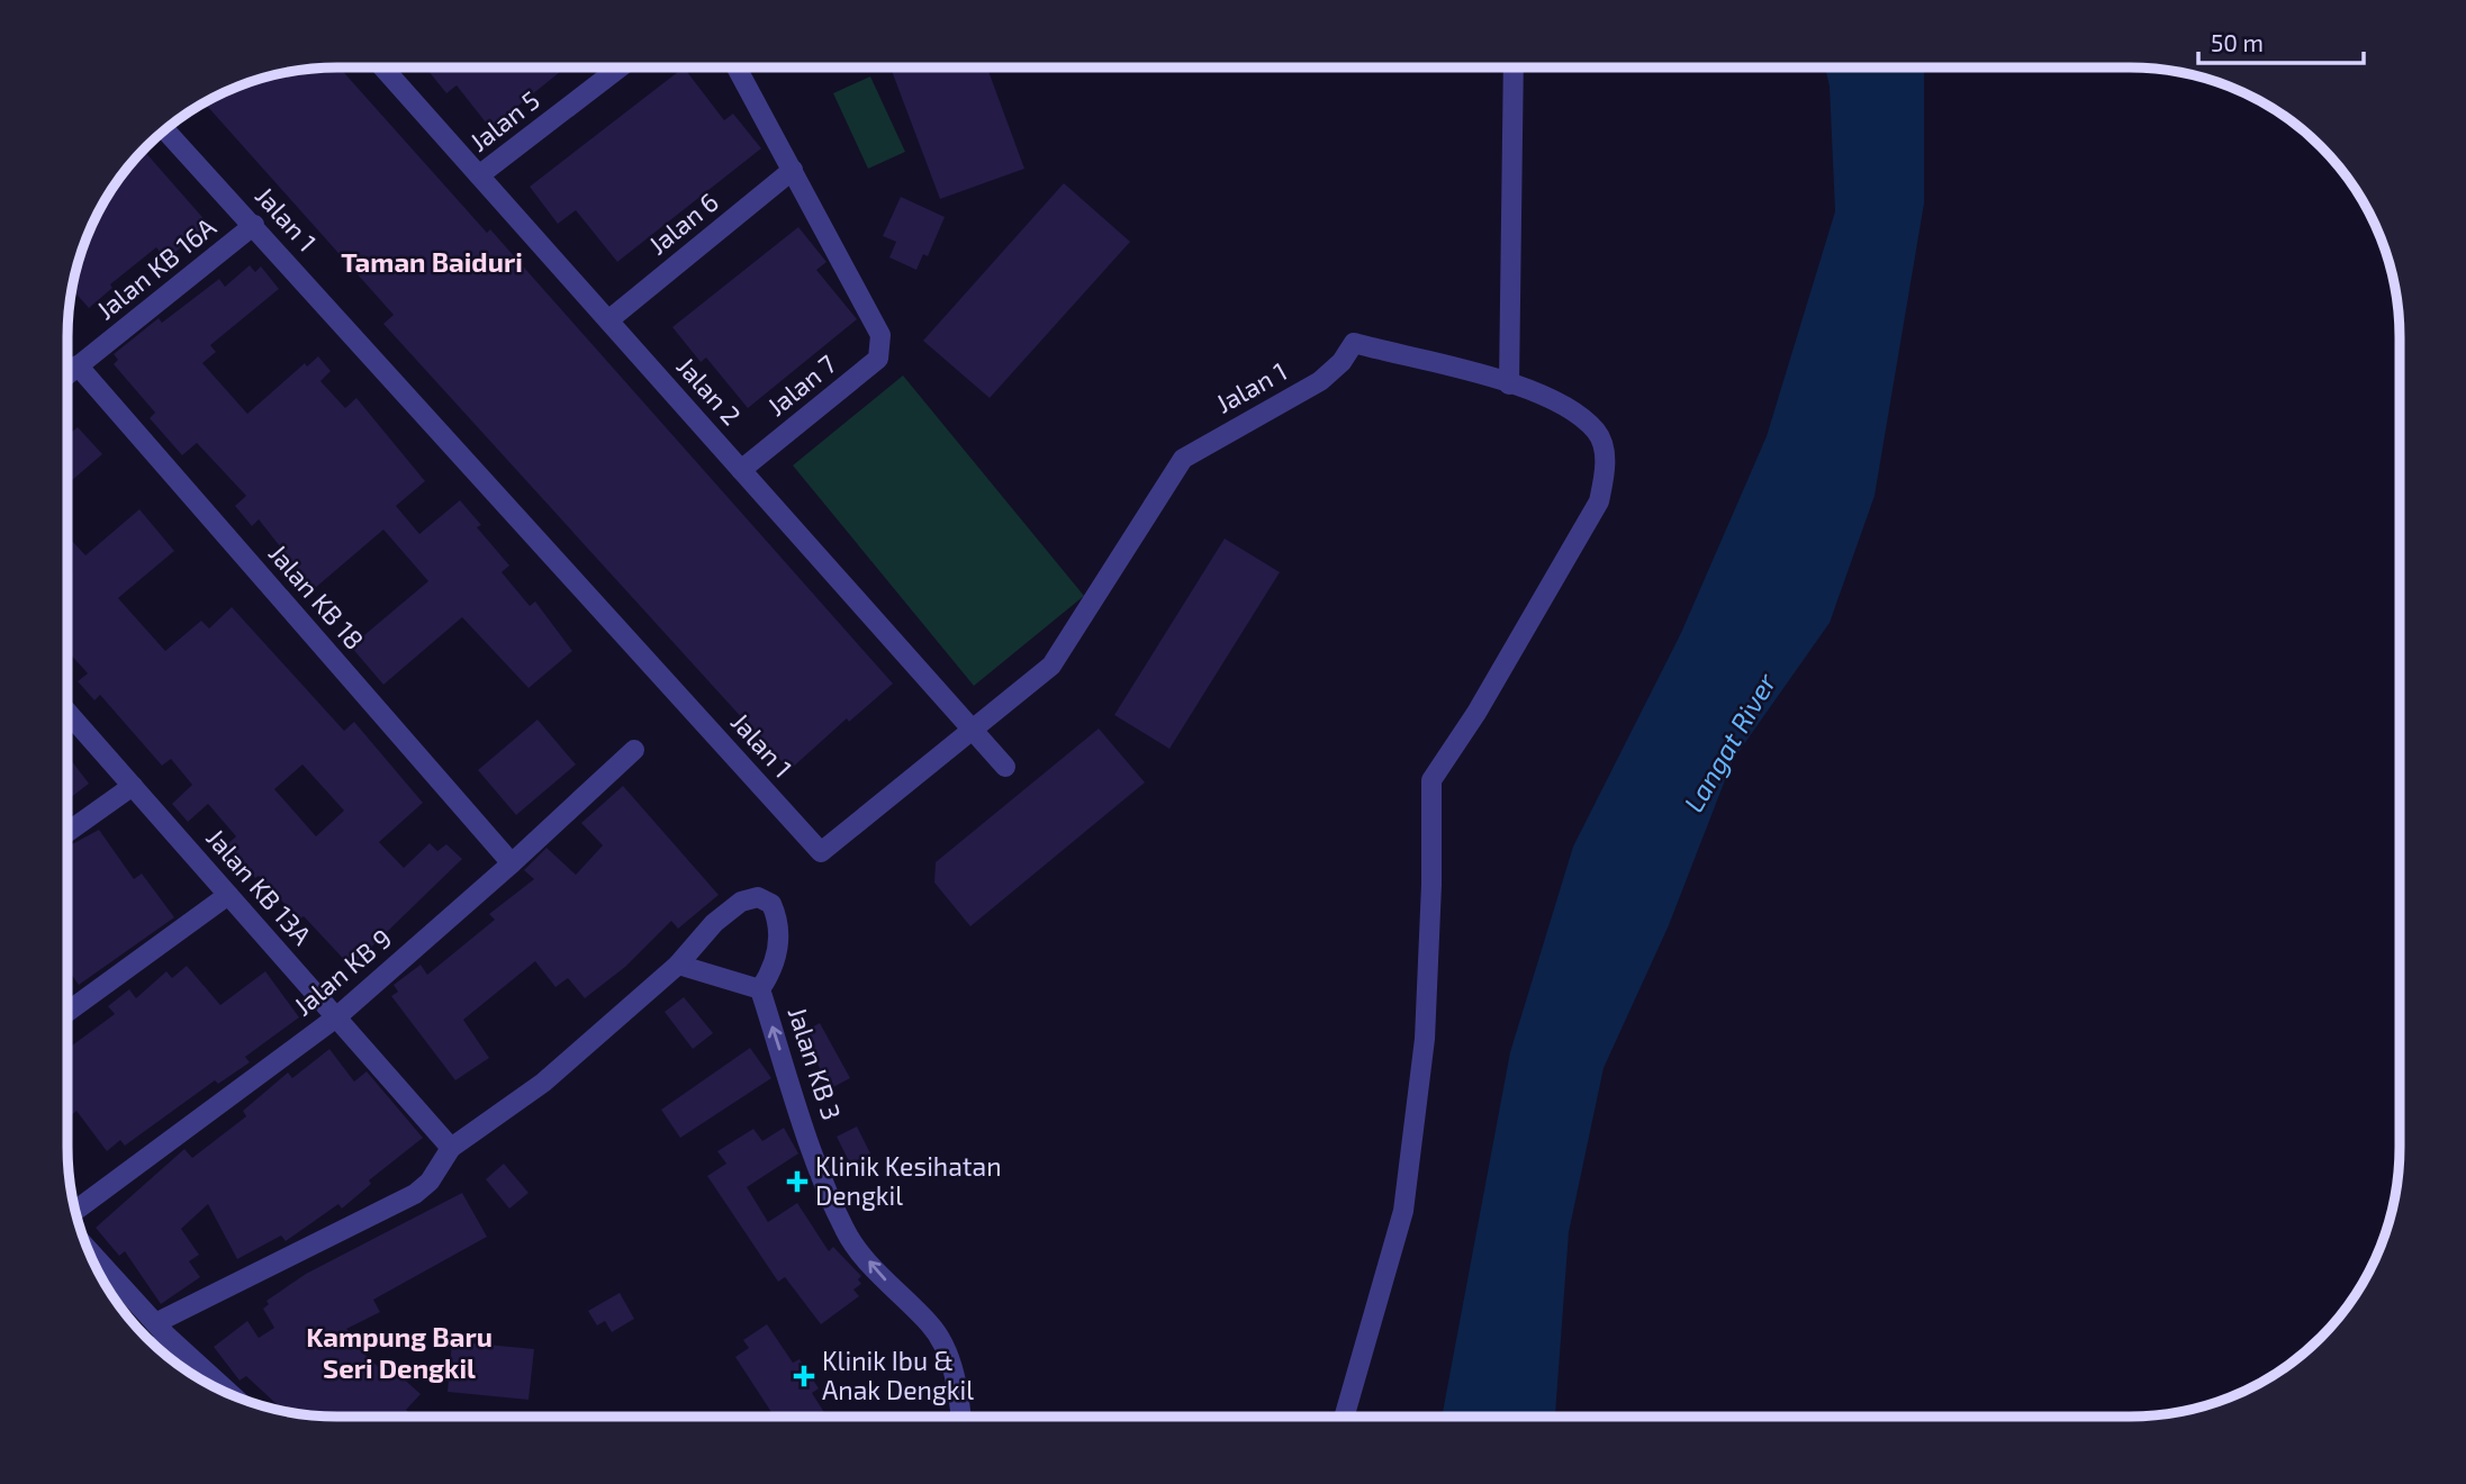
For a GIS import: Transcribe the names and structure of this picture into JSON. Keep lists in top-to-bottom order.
{
  "streets": {
    "street": [
      "Jalan 5",
      "Jalan 1",
      "Jalan 6",
      "Jalan KB 16A",
      "Jalan 7",
      "Jalan 2",
      "Jalan KB 18",
      "Jalan KB 13A",
      "Jalan KB 9",
      "Jalan KB 3"
    ]
  },
  "crossings": [
    ["Jalan 5", "Jalan 2"],
    ["Jalan 1", "Jalan KB 16A"],
    ["Jalan 1", "Jalan 2"],
    ["Jalan 6", "Jalan 7"],
    ["Jalan 6", "Jalan 2"],
    ["Jalan KB 16A", "Jalan KB 18"],
    ["Jalan 7", "Jalan 2"],
    ["Jalan KB 18", "Jalan KB 9"],
    ["Jalan KB 13A", "Jalan KB 9"]
  ],
  "one_way": ["Jalan KB 3"],
  "districts": ["Taman Baiduri", "Kampung Baru Seri Dengkil"],
  "water": ["Langat River"],
  "places": {
    "health": ["Klinik Kesihatan Dengkil", "Klinik Ibu & Anak Dengkil"]
  },
  "scale_bar": "50 m"
}
